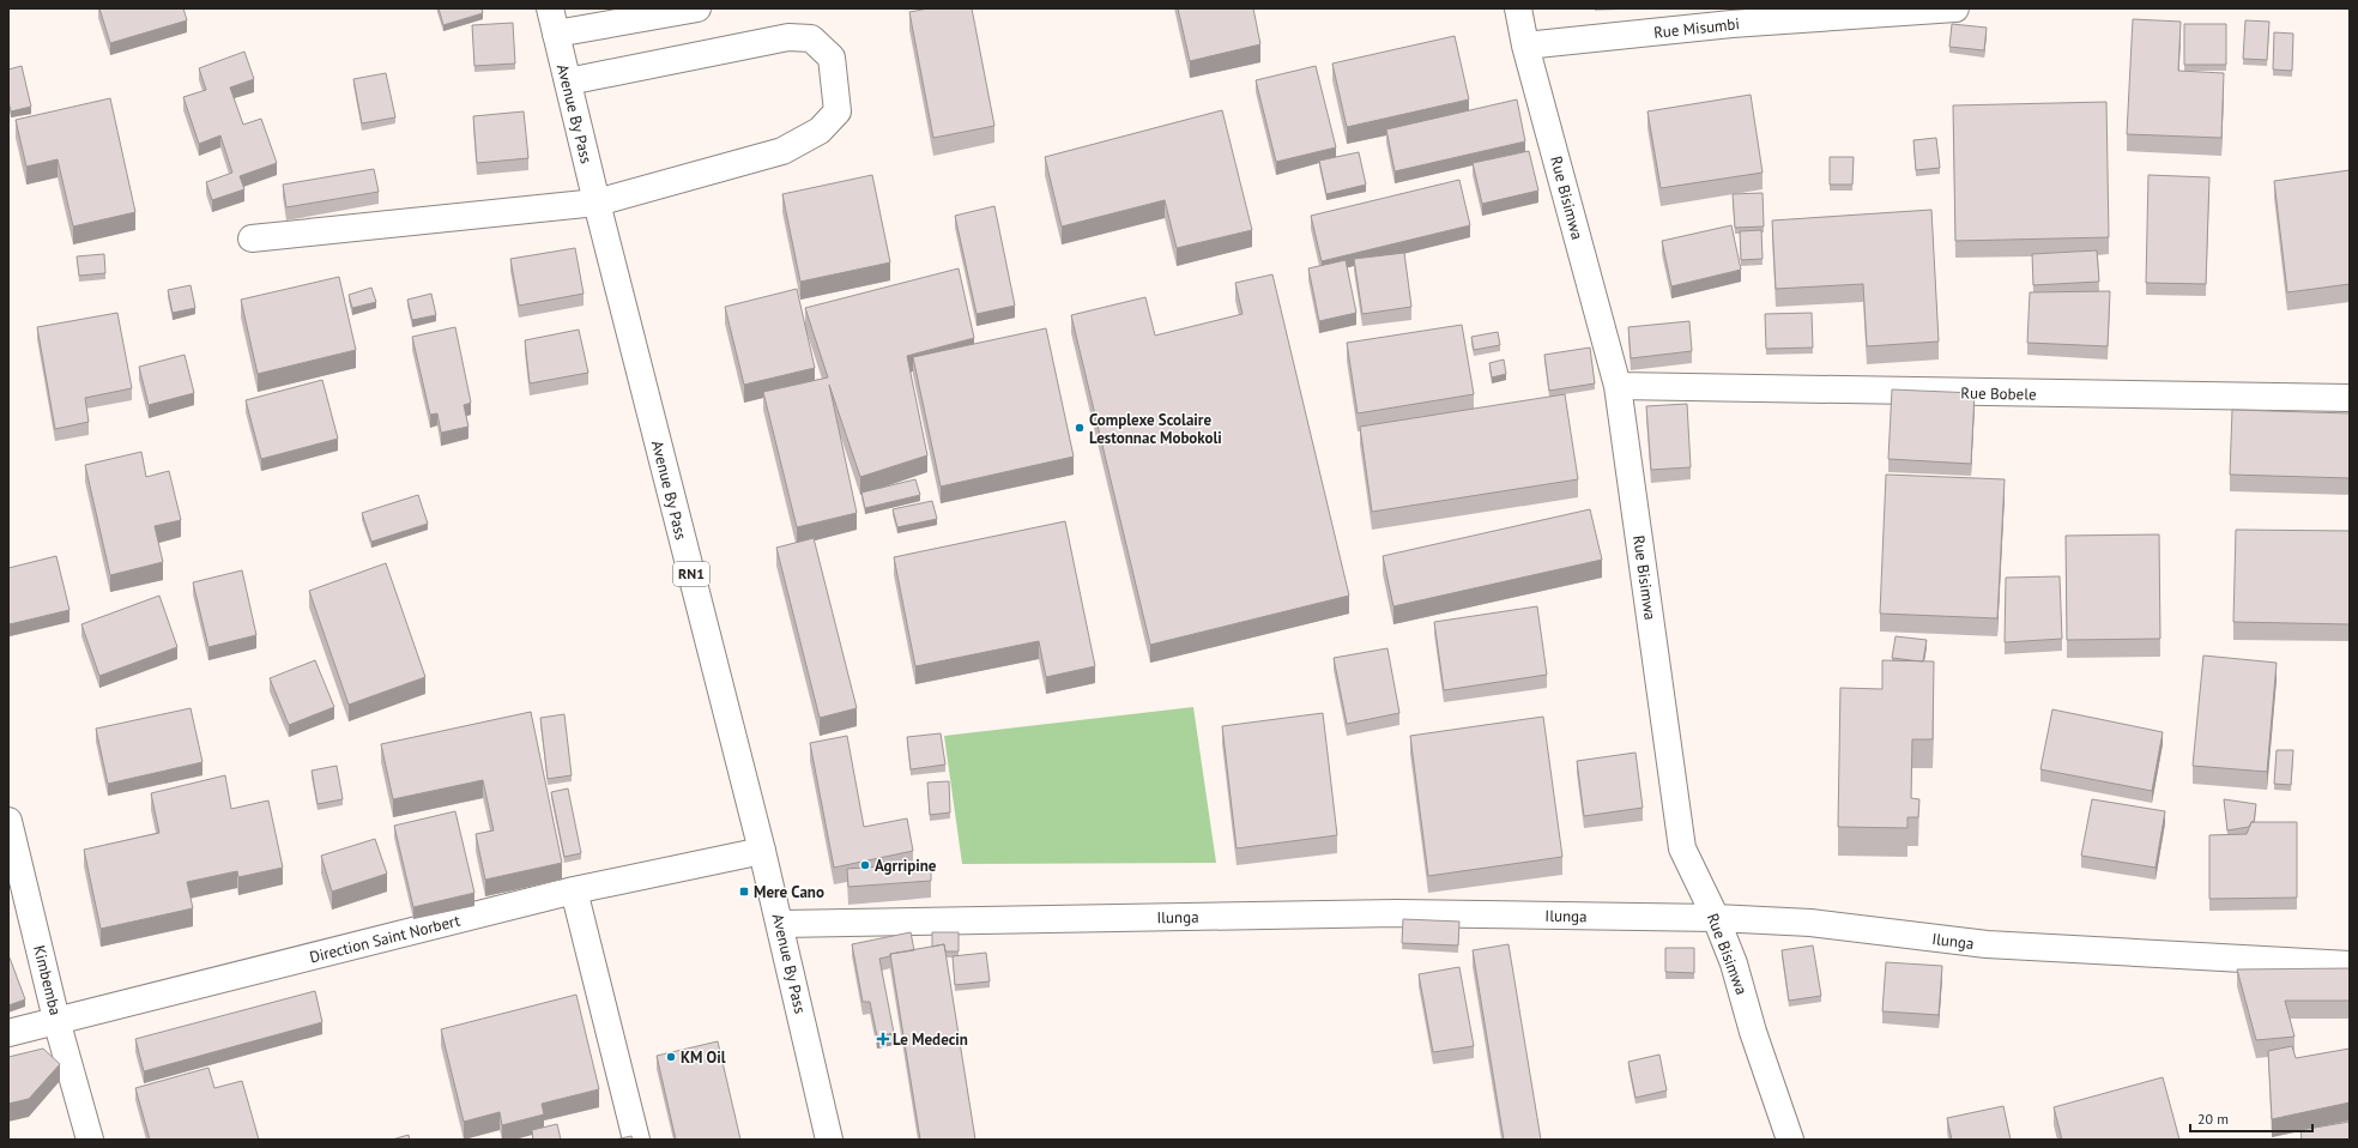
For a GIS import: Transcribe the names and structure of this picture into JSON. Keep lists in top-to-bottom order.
{
  "streets": {
    "main road": [
      "Rue Misumbi",
      "Avenue By Pass",
      "Rue Bisimwa",
      "Rue Bobele",
      "RN1",
      "Ilunga",
      "Direction Saint Norbert",
      "Kimbemba"
    ]
  },
  "crossings": [
    ["Rue Misumbi", "Rue Bisimwa"],
    ["Avenue By Pass", "Ilunga"],
    ["Avenue By Pass", "Direction Saint Norbert"],
    ["Rue Bisimwa", "Rue Bobele"],
    ["Rue Bisimwa", "Ilunga"],
    ["Direction Saint Norbert", "Kimbemba"]
  ],
  "places": {
    "other": ["Complexe Scolaire Lestonnac Mobokoli", "Agrripine", "KM Oil"],
    "transit": ["Mere Cano"],
    "health": ["Le Medecin"]
  },
  "scale_bar": "20 m"
}
